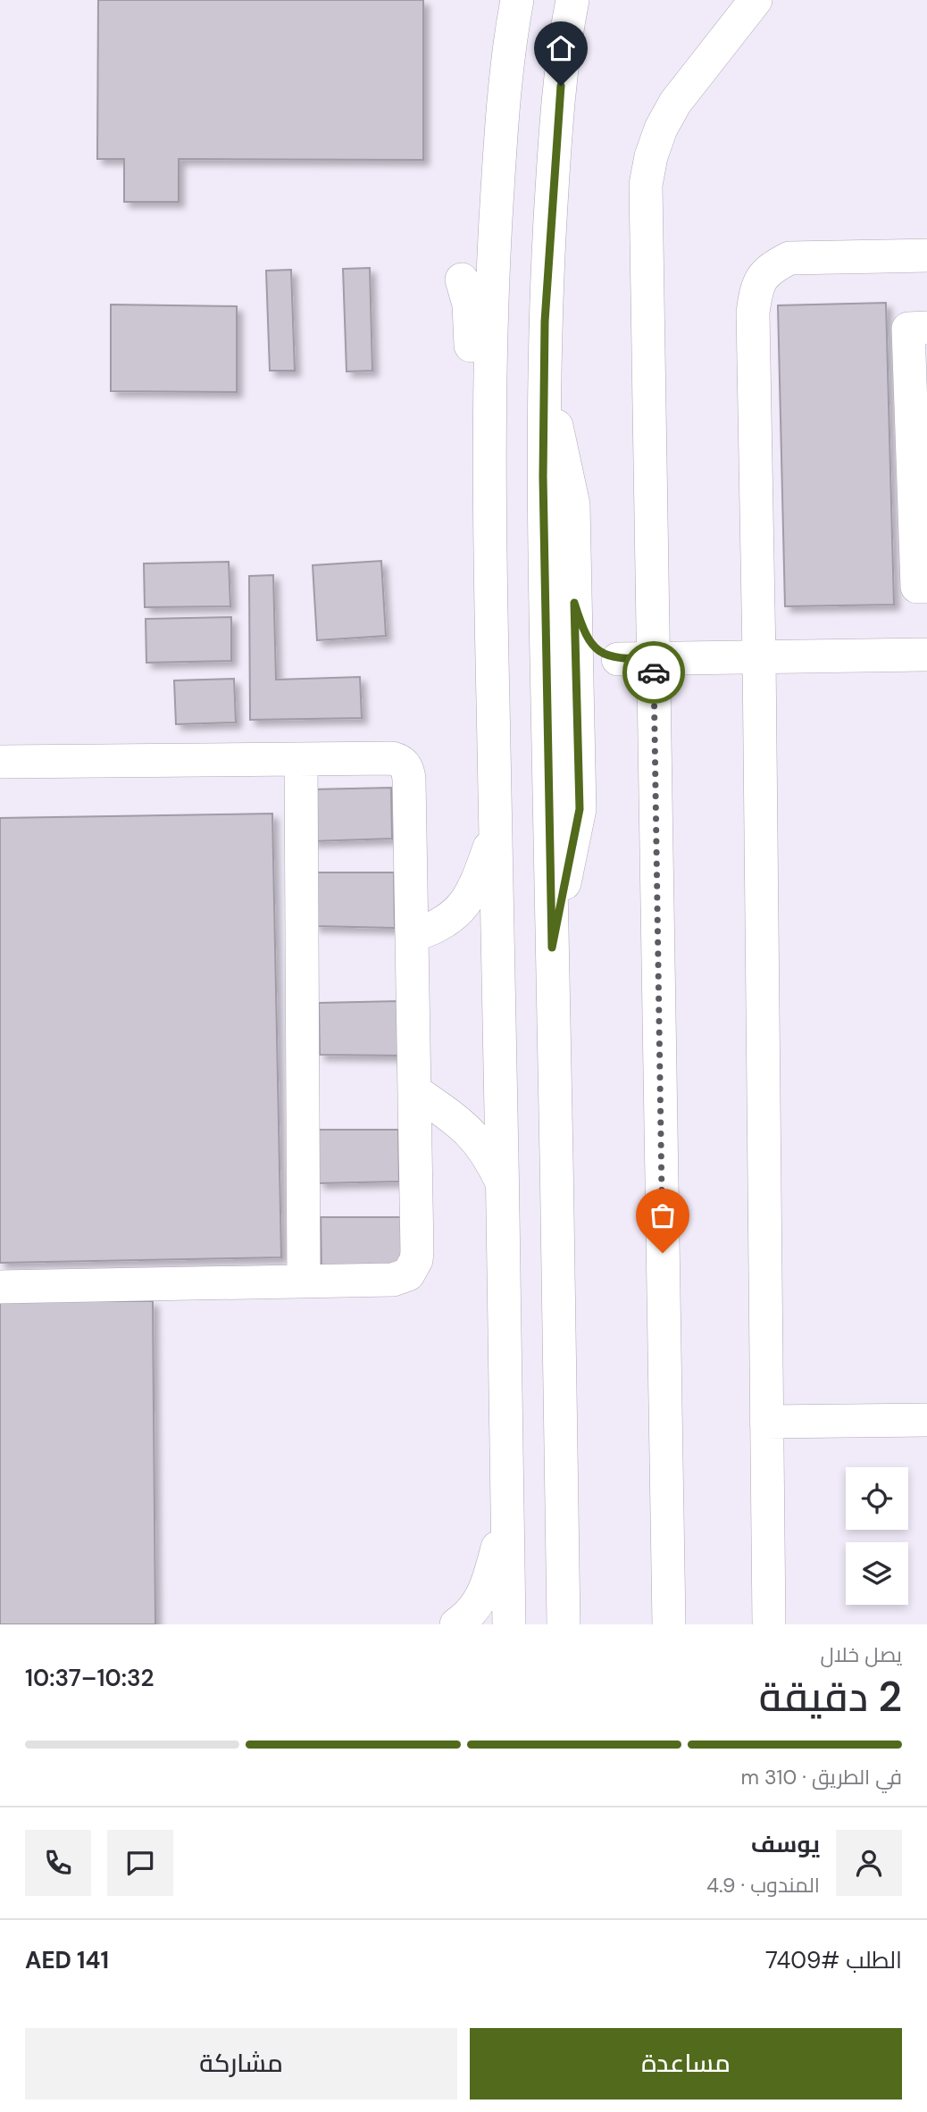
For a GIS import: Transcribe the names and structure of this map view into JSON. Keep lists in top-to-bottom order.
{
  "page": {
    "heading": ["2 دقيقة", "يصل خلال", "10:32–10:37"],
    "panel": [
      "يوسف",
      "المندوب · 4.9",
      "الطلب #7409",
      "AED 141"
    ],
    "bar": "في الطريق · 310 m",
    "buttons": ["مساعدة", "مشاركة"]
  }
}
